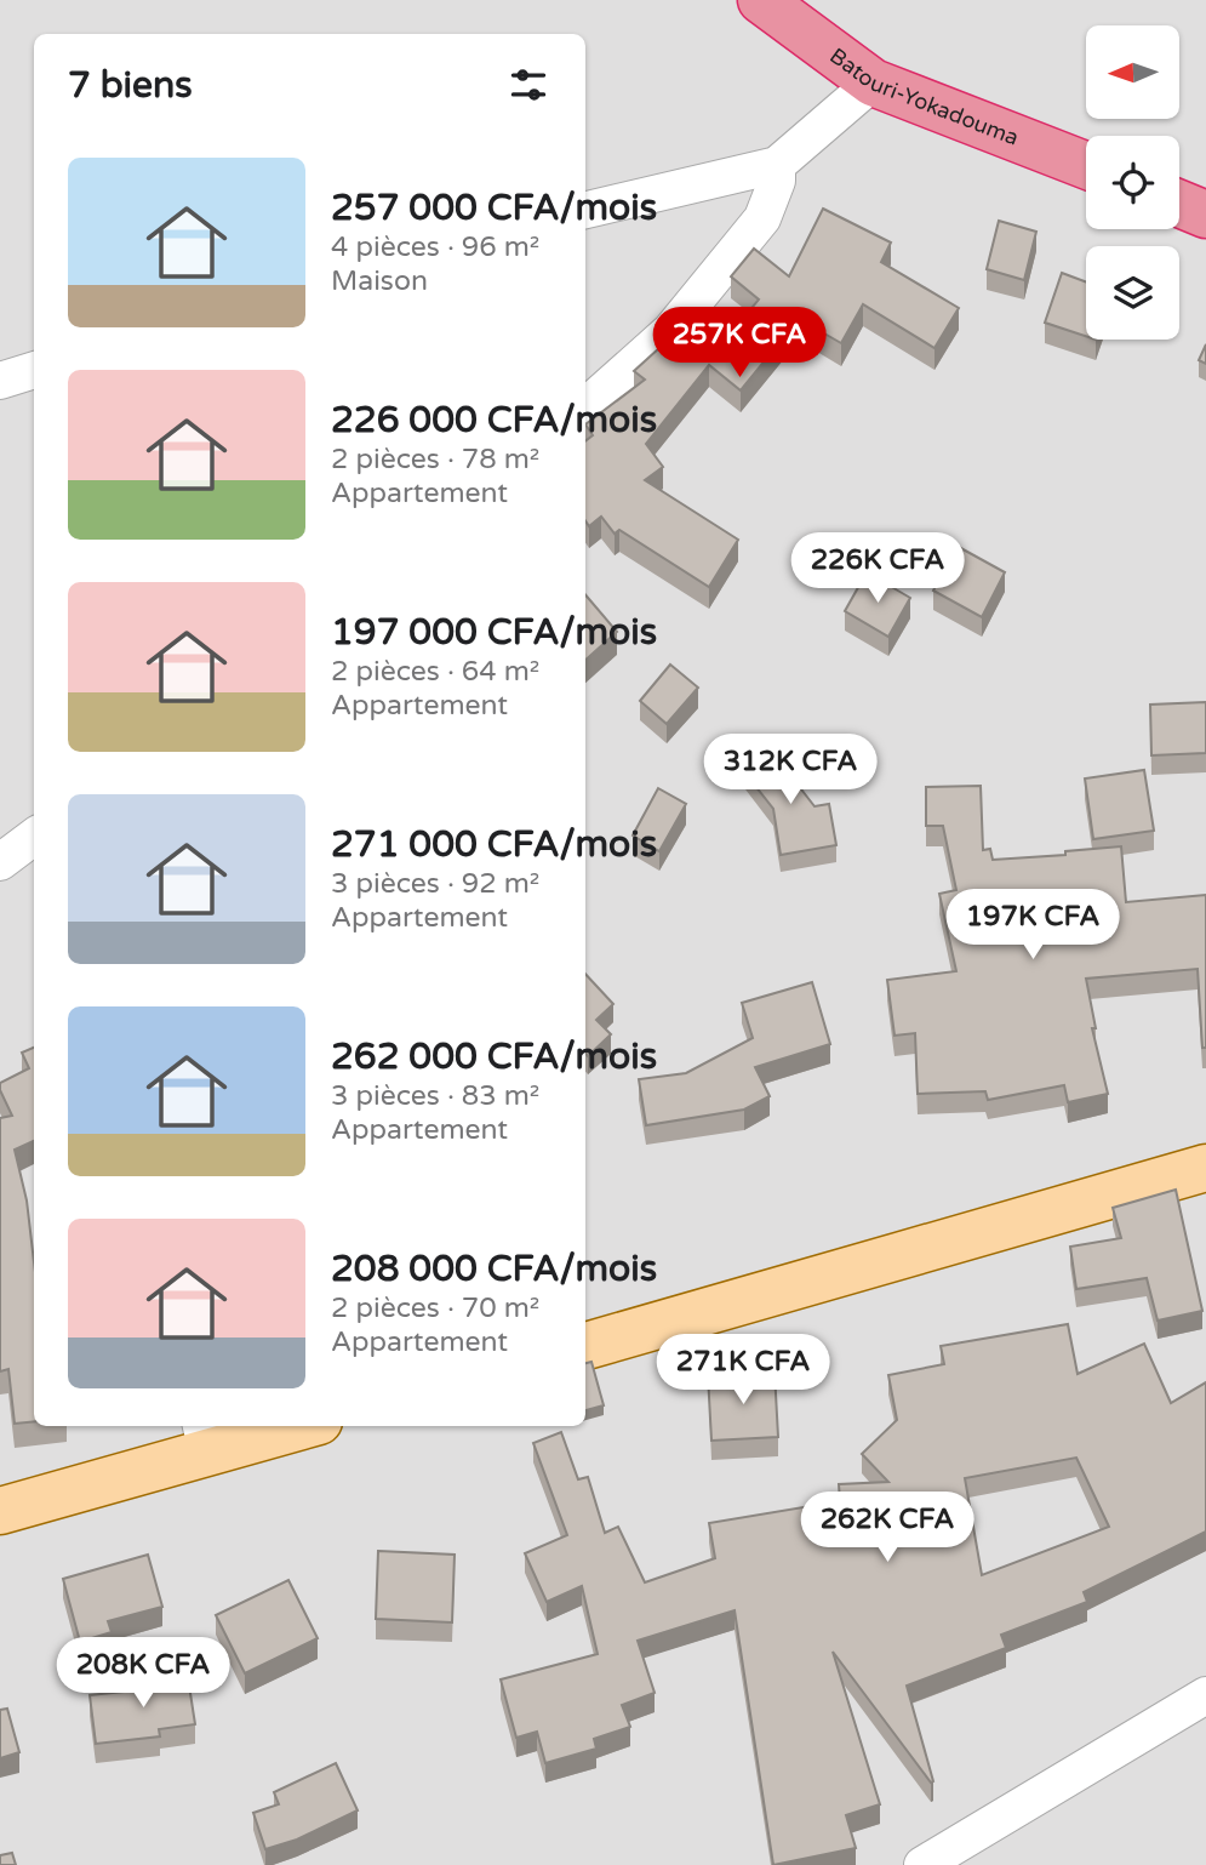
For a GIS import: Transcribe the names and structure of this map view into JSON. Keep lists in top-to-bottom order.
{
  "streets": {
    "highway": ["Batouri-Yokadouma"]
  },
  "north": "left",
  "page": {
    "heading": "7 biens",
    "list": [
      {
        "name": "257 000 CFA/mois",
        "note": "4 pièces · 96 m² · Maison"
      },
      {
        "name": "226 000 CFA/mois",
        "note": "2 pièces · 78 m² · Appartement"
      },
      {
        "name": "197 000 CFA/mois",
        "note": "2 pièces · 64 m² · Appartement"
      },
      {
        "name": "271 000 CFA/mois",
        "note": "3 pièces · 92 m² · Appartement"
      },
      {
        "name": "262 000 CFA/mois",
        "note": "3 pièces · 83 m² · Appartement"
      },
      {
        "name": "208 000 CFA/mois",
        "note": "2 pièces · 70 m² · Appartement"
      }
    ],
    "price": [
      "257K CFA",
      "226K CFA",
      "312K CFA",
      "197K CFA",
      "271K CFA",
      "262K CFA",
      "208K CFA"
    ]
  }
}
